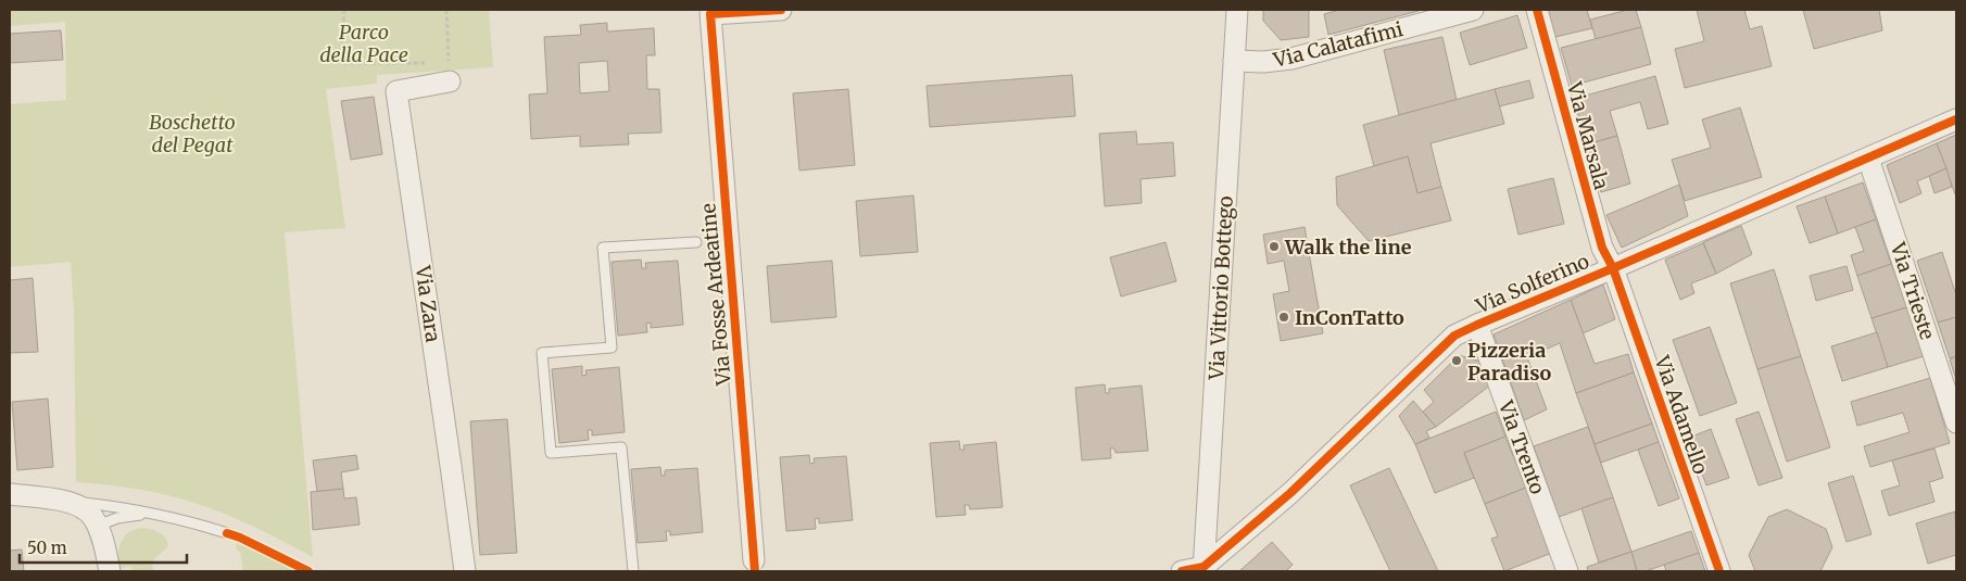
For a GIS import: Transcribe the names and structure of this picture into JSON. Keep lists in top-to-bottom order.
{
  "streets": {
    "street": [
      "Via Calatafimi",
      "Via Marsala",
      "Via Solferino",
      "Via Vittorio Bottego",
      "Via Trieste",
      "Via Fosse Ardeatine",
      "Via Zara",
      "Via Adamello",
      "Via Trento"
    ]
  },
  "crossings": [
    ["Via Calatafimi", "Via Vittorio Bottego"],
    ["Via Marsala", "Via Solferino"],
    ["Via Marsala", "Via Adamello"],
    ["Via Solferino", "Via Vittorio Bottego"],
    ["Via Solferino", "Via Trieste"],
    ["Via Solferino", "Via Adamello"],
    ["Via Solferino", "Via Trento"]
  ],
  "parks": ["Parco della Pace", "Boschetto del Pegat"],
  "places": ["Walk the line", "InConTatto", "Pizzeria Paradiso"],
  "scale_bar": "50 m"
}
